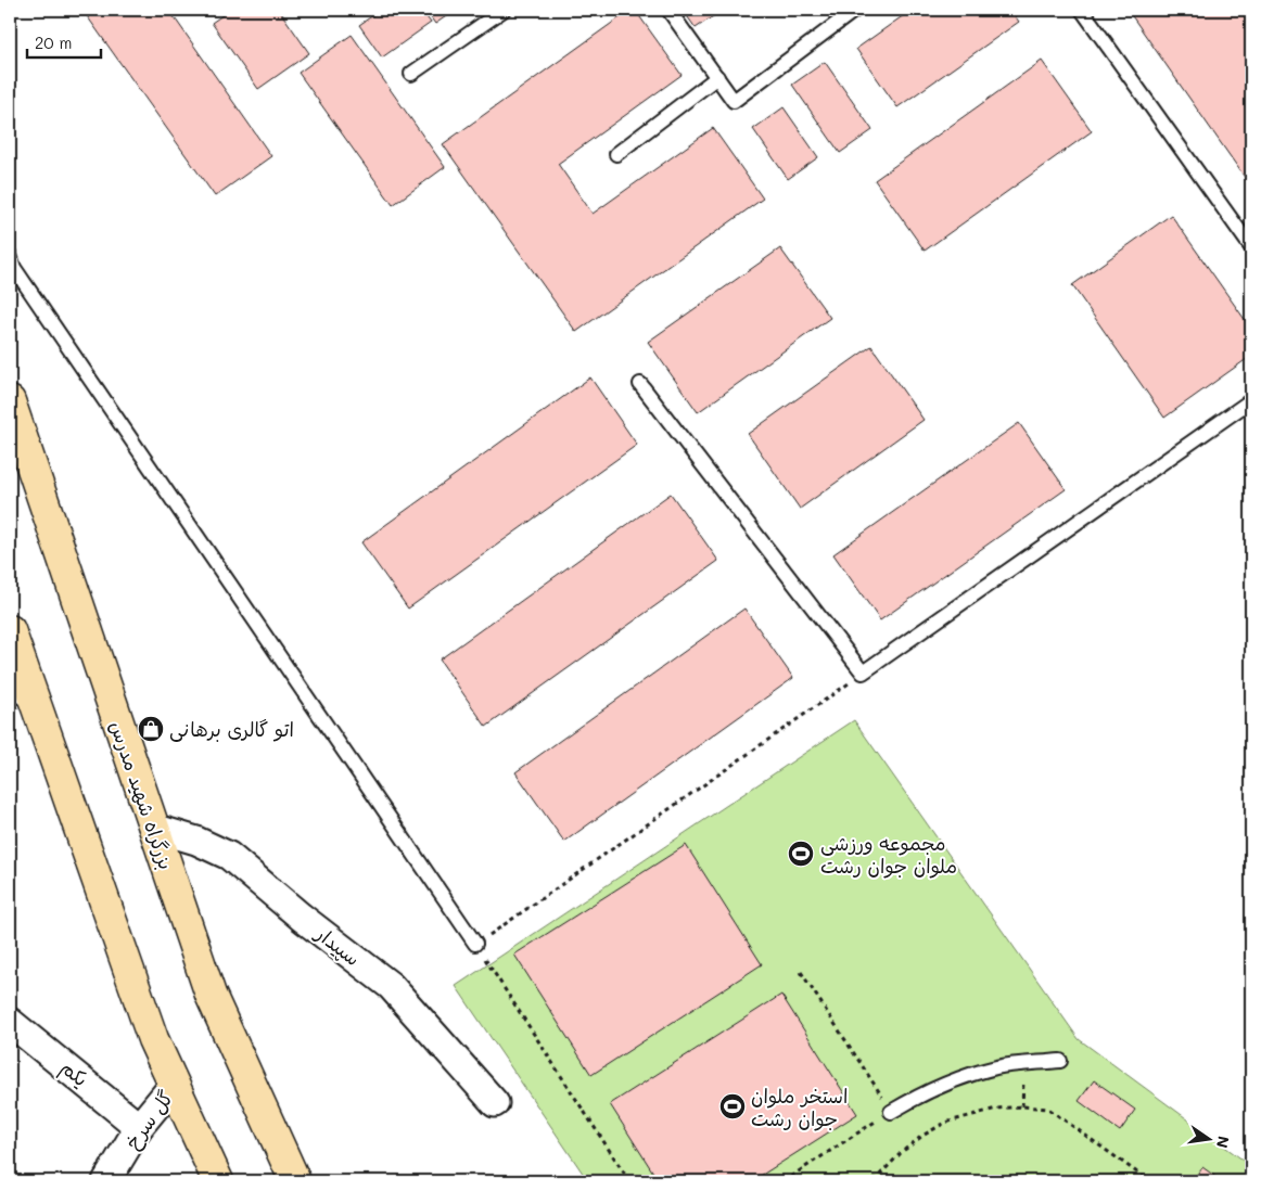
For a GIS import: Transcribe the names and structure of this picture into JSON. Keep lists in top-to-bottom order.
{
  "streets": {
    "highway": ["بزرگراه شهید مدرس"],
    "street": ["سپیدار", "یکم", "گل سرخ"]
  },
  "crossings": [
    ["بزرگراه شهید مدرس", "سپیدار"],
    ["یکم", "گل سرخ"]
  ],
  "places": {
    "shop": ["اتو گالری برهانی"],
    "sports": ["مجموعه ورزشی ملوان جوان رشت", "استخر ملوان جوان رشت"]
  },
  "scale_bar": "20 m",
  "north": "right"
}
